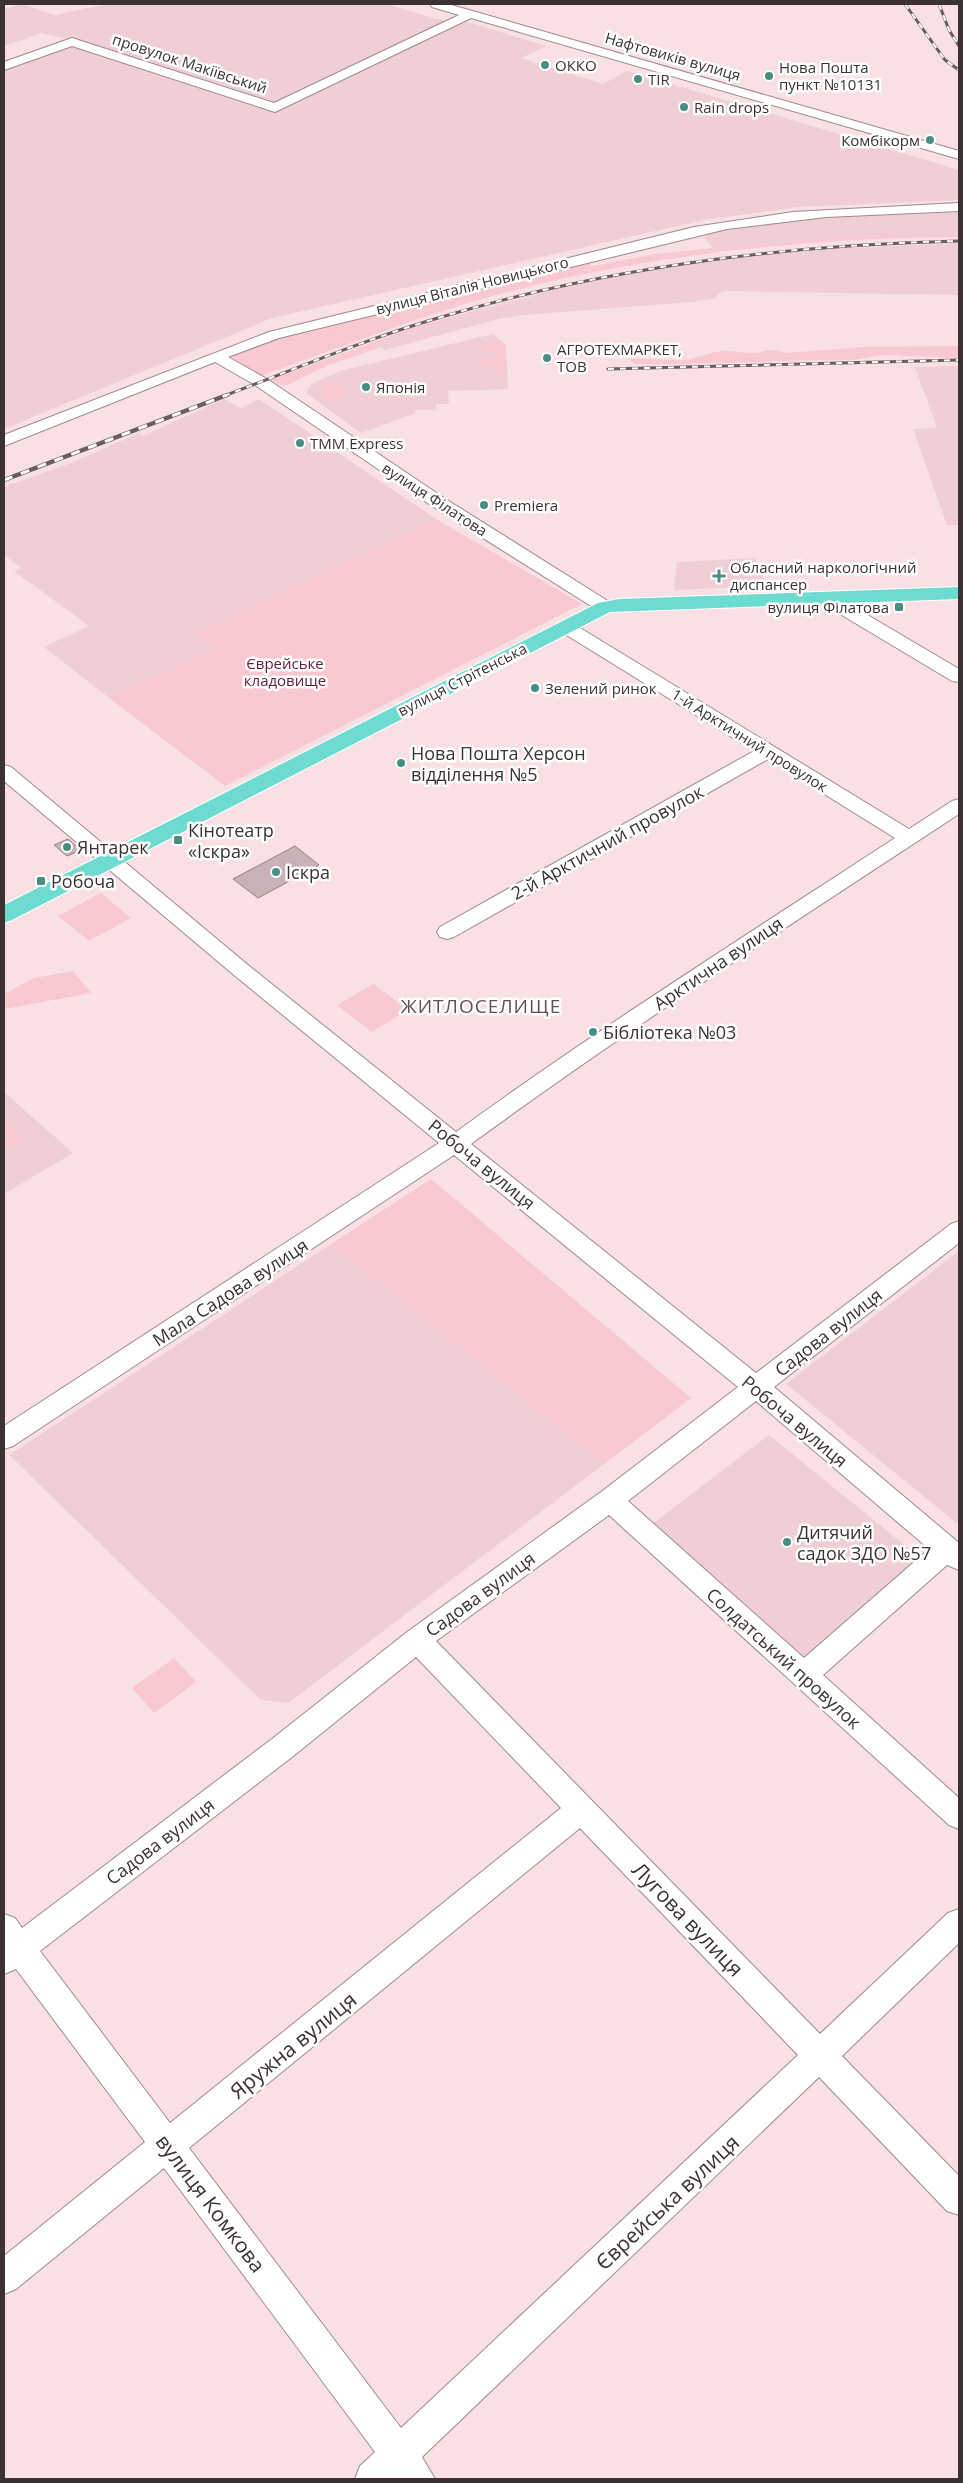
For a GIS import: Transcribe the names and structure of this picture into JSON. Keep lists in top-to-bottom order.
{
  "streets": {
    "main road": ["вулиця Стрітенська"],
    "street": [
      "Нафтовиків вулиця",
      "провулок Макіївський",
      "вулиця Віталія Новицького",
      "вулиця Філатова",
      "1-й Арктичний провулок",
      "2-й Арктичний провулок",
      "Арктична вулиця",
      "Робоча вулиця",
      "Мала Садова вулиця",
      "Садова вулиця",
      "Солдатський провулок",
      "Лугова вулиця",
      "Яружна вулиця",
      "Єврейська вулиця",
      "вулиця Комкова"
    ]
  },
  "crossings": [
    ["Нафтовиків вулиця", "провулок Макіївський"],
    ["вулиця Віталія Новицького", "вулиця Філатова"],
    ["вулиця Філатова", "вулиця Стрітенська"],
    ["вулиця Стрітенська", "1-й Арктичний провулок"],
    ["вулиця Стрітенська", "Робоча вулиця"],
    ["1-й Арктичний провулок", "2-й Арктичний провулок"],
    ["1-й Арктичний провулок", "Арктична вулиця"],
    ["Арктична вулиця", "Робоча вулиця"],
    ["Арктична вулиця", "Мала Садова вулиця"],
    ["Робоча вулиця", "Мала Садова вулиця"],
    ["Робоча вулиця", "Садова вулиця"],
    ["Садова вулиця", "Солдатський провулок"],
    ["Садова вулиця", "Лугова вулиця"],
    ["Садова вулиця", "вулиця Комкова"],
    ["Лугова вулиця", "Яружна вулиця"],
    ["Лугова вулиця", "Єврейська вулиця"],
    ["Яружна вулиця", "вулиця Комкова"],
    ["Єврейська вулиця", "вулиця Комкова"]
  ],
  "districts": ["ЖИТЛОСЕЛИЩЕ"],
  "parks": ["Єврейське кладовище"],
  "places": {
    "other": [
      "ОККО",
      "Нова Пошта пункт №10131",
      "TIR",
      "Rain drops",
      "Комбікорм",
      "АГРОТЕХМАРКЕТ, ТОВ",
      "Японія",
      "TMM Express",
      "Premiera",
      "Зелений ринок",
      "Нова Пошта Херсон відділення №5",
      "Янтарек",
      "Іскра",
      "Бібліотека №03",
      "Дитячий садок ЗДО №57"
    ],
    "health": ["Обласний наркологічний диспансер"],
    "transit": ["вулиця Філатова", "Кінотеатр «Іскра»", "Робоча"]
  }
}
